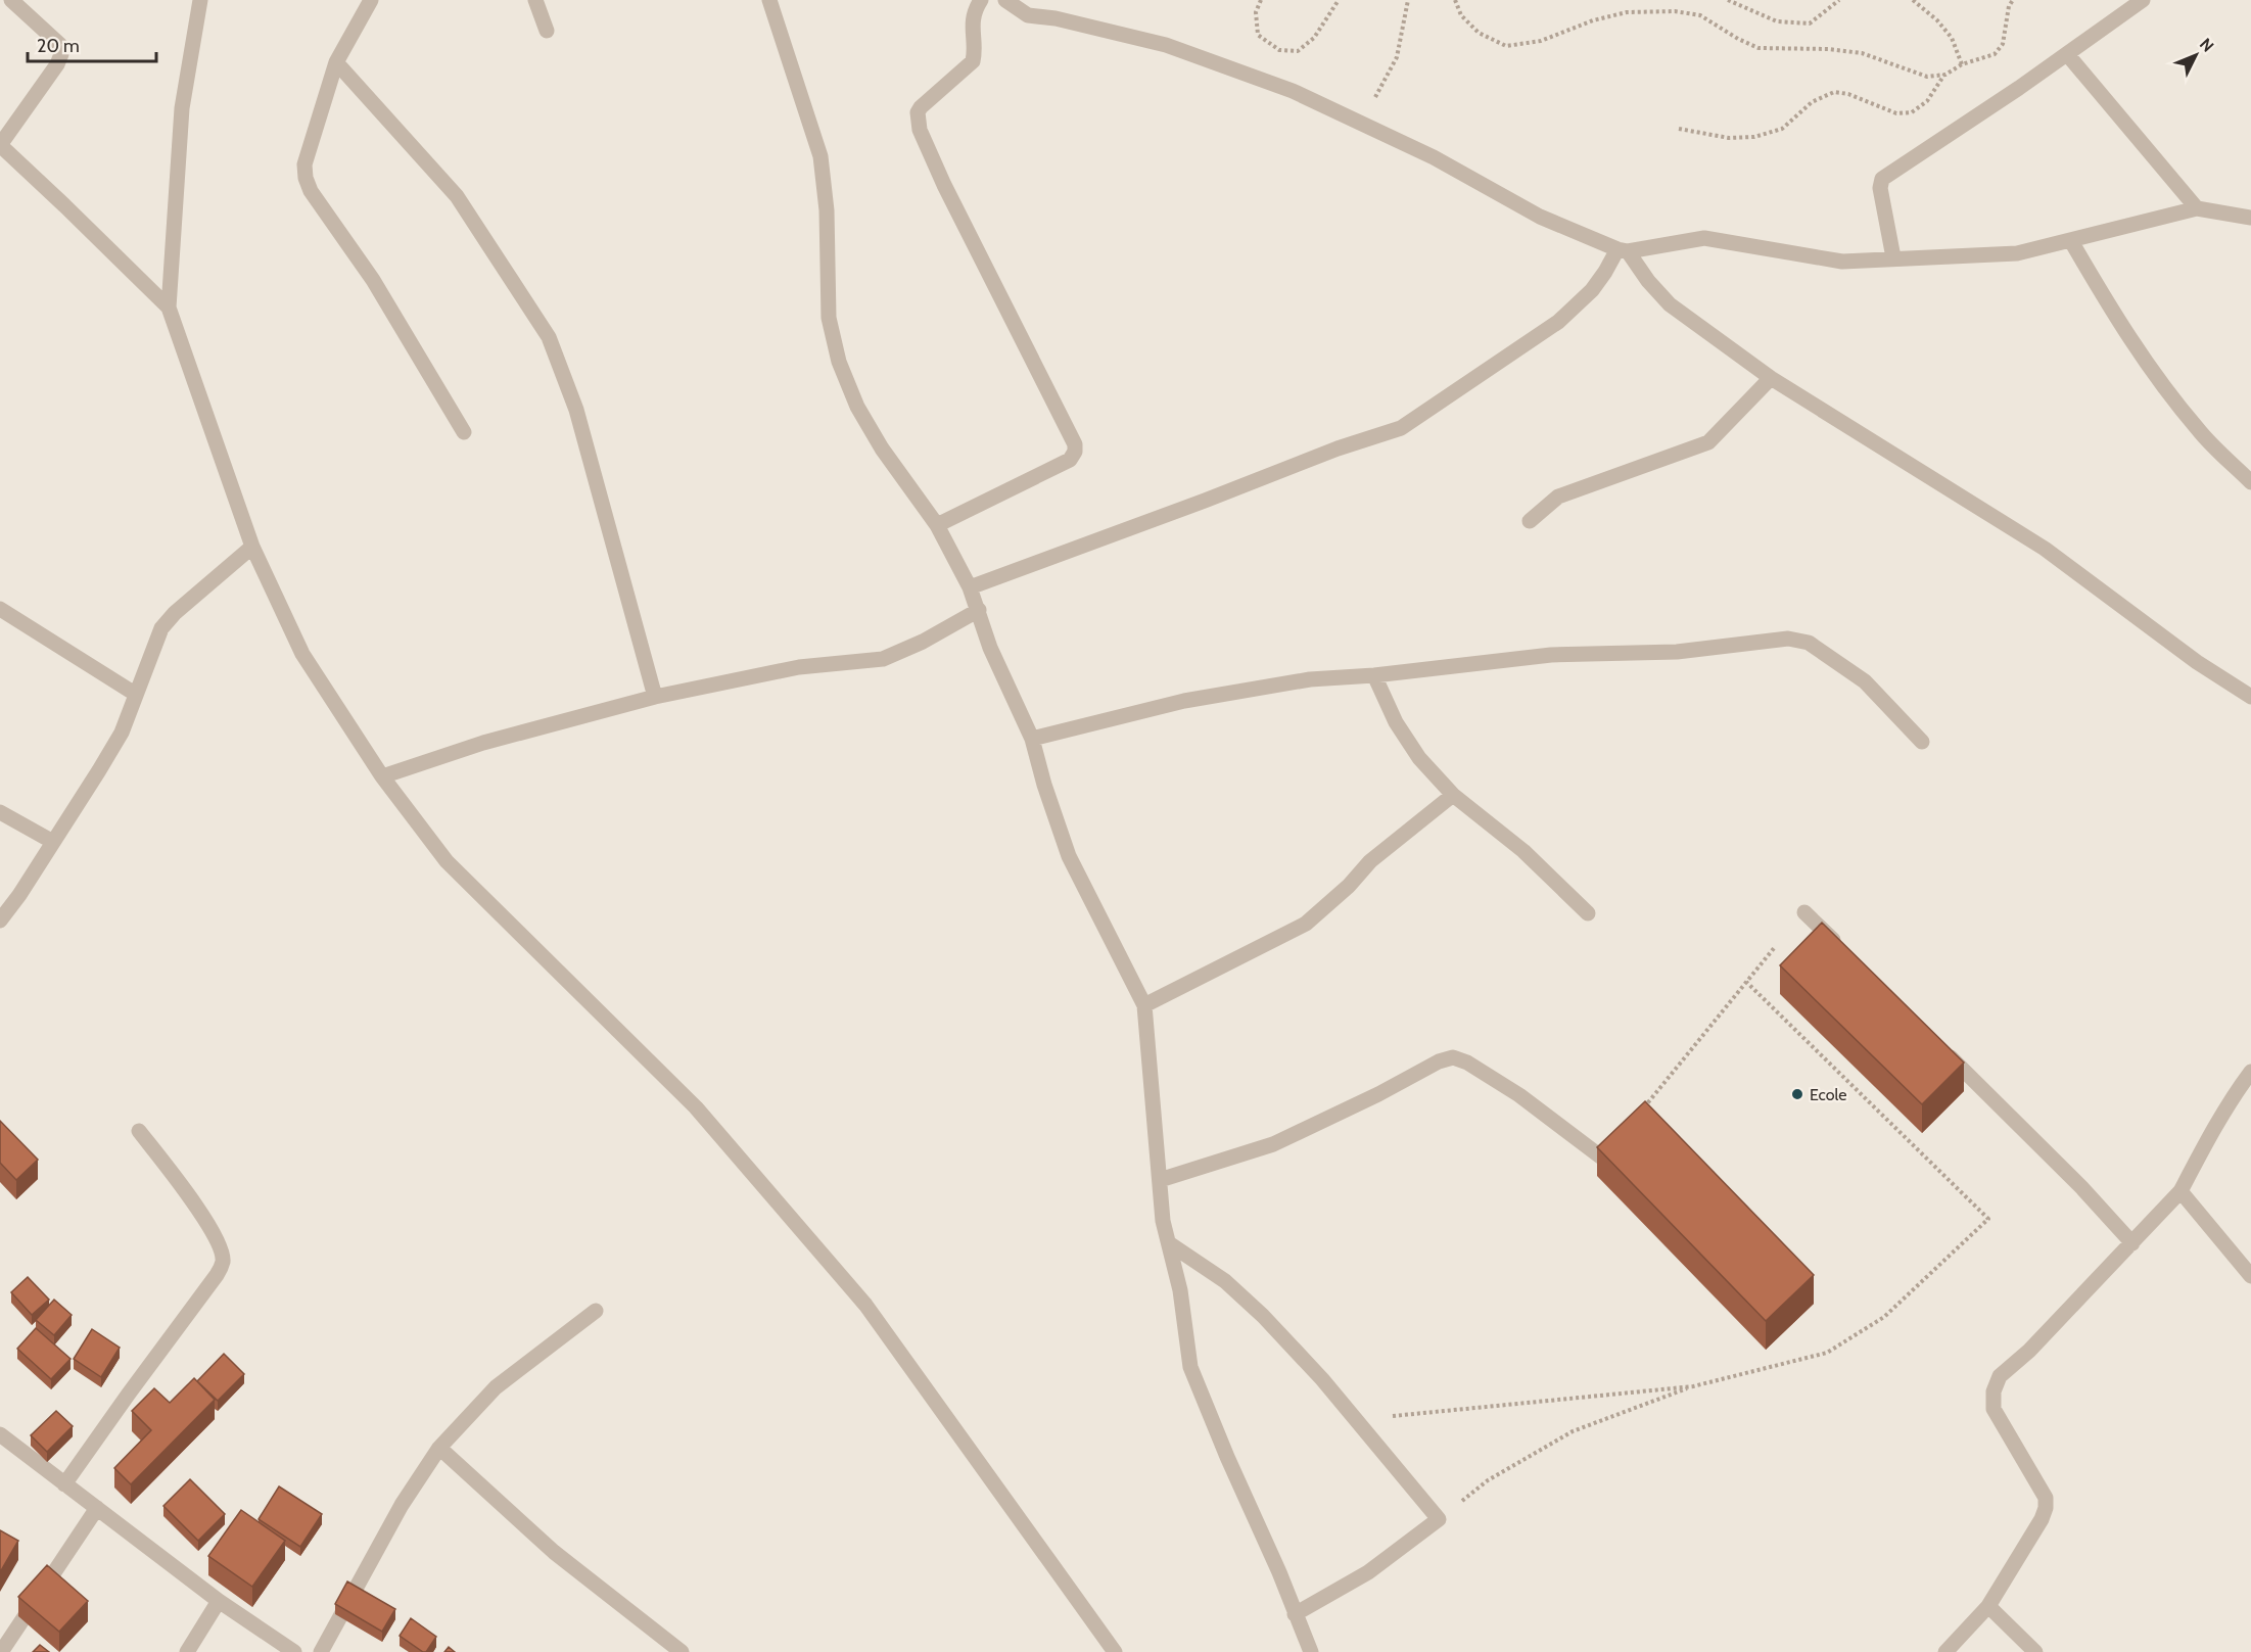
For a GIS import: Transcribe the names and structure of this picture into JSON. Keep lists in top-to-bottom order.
{
  "places": ["Ecole"],
  "scale_bar": "20 m",
  "north": "top right"
}
